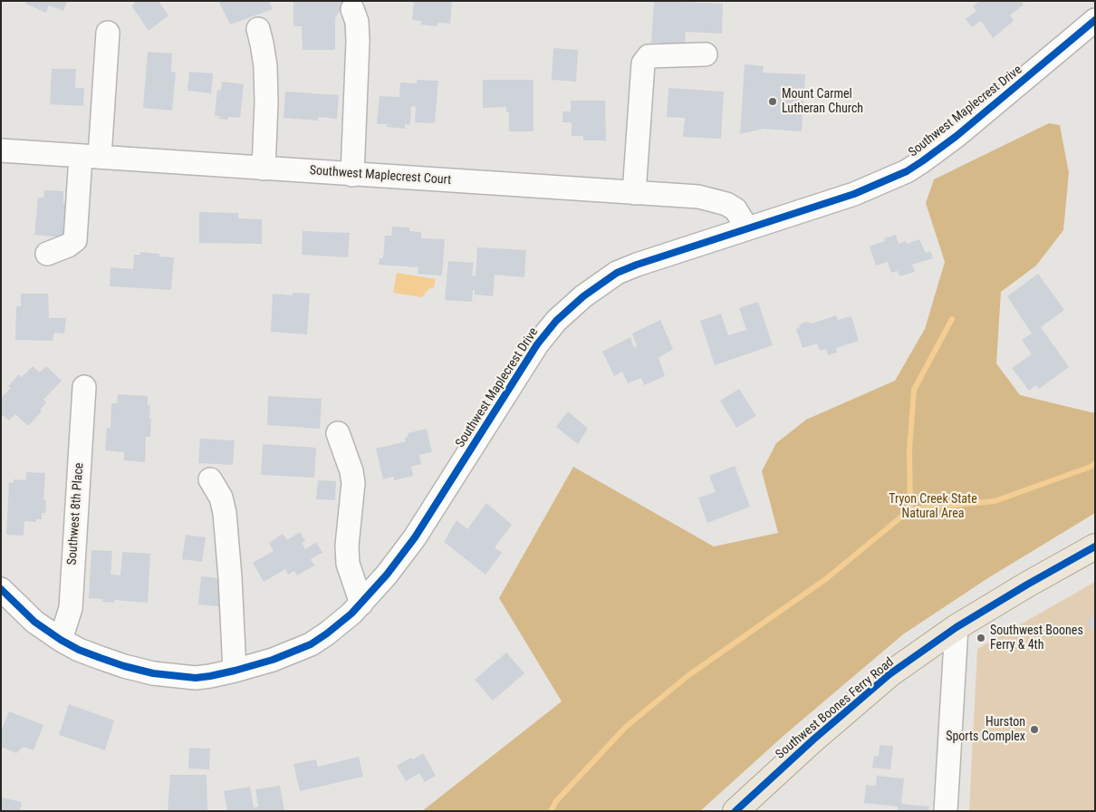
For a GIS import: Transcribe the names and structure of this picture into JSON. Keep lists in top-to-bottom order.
{
  "streets": {
    "main road": ["Southwest Boones Ferry Road"],
    "street": ["Southwest Maplecrest Drive", "Southwest Maplecrest Court", "Southwest 8th Place"]
  },
  "crossings": [
    ["Southwest Maplecrest Drive", "Southwest Maplecrest Court"],
    ["Southwest Maplecrest Drive", "Southwest 8th Place"]
  ],
  "parks": ["Tryon Creek State Natural Area"],
  "places": ["Mount Carmel Lutheran Church", "Southwest Boones Ferry & 4th", "Hurston Sports Complex"]
}
